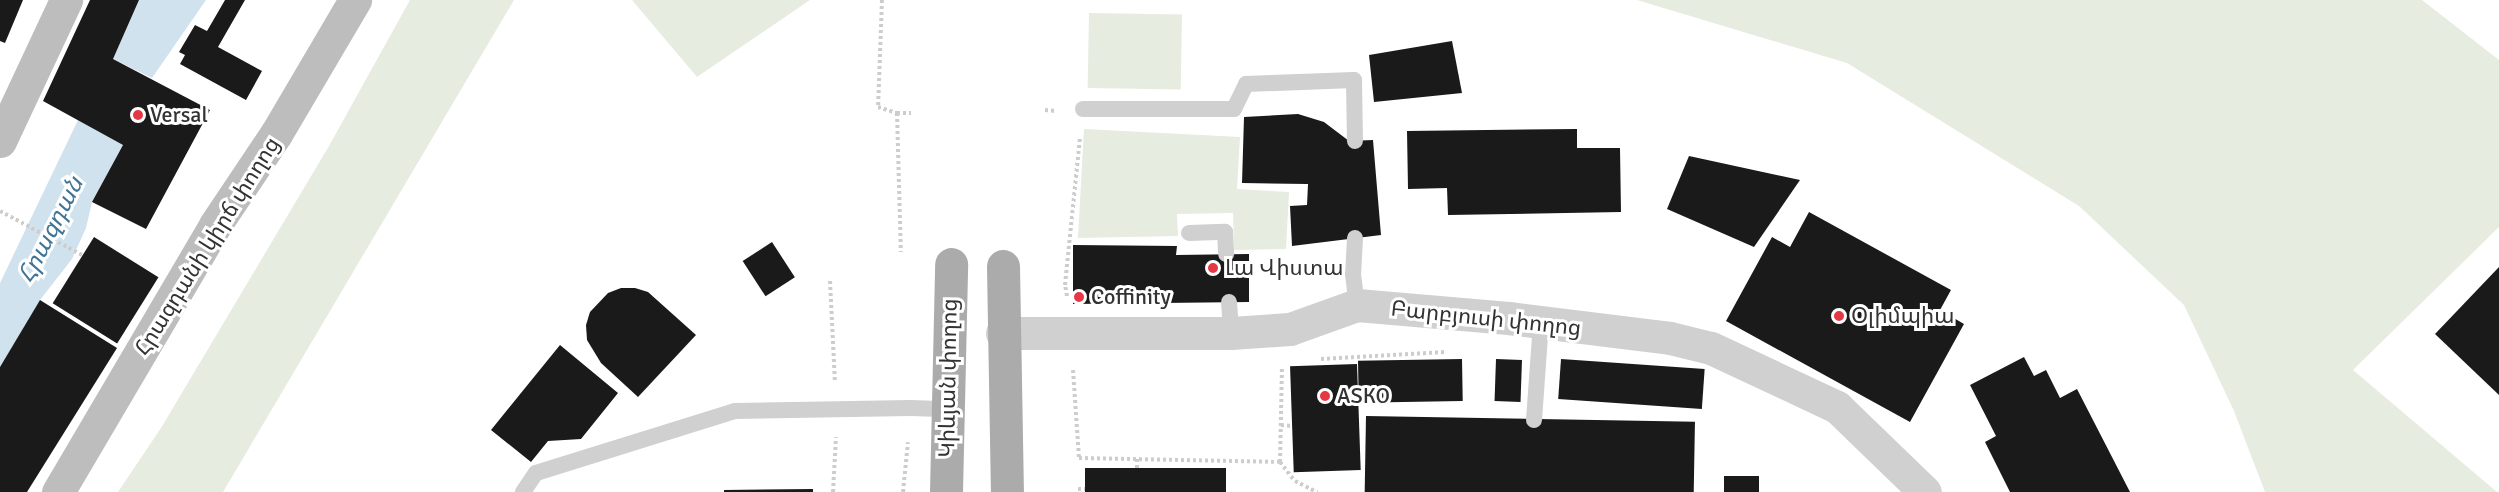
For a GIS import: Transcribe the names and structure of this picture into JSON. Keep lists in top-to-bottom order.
{
  "streets": {
    "main road": ["Կիևյան փողոց"],
    "street": ["Հրազդանի կիրճ փողոց", "Բարբյուսի փողոց"]
  },
  "water": ["Հրազդան"],
  "places": [
    "Versal",
    "Լա Վիստա",
    "Coffinity",
    "Օլիմպիա",
    "ASKO"
  ]
}
